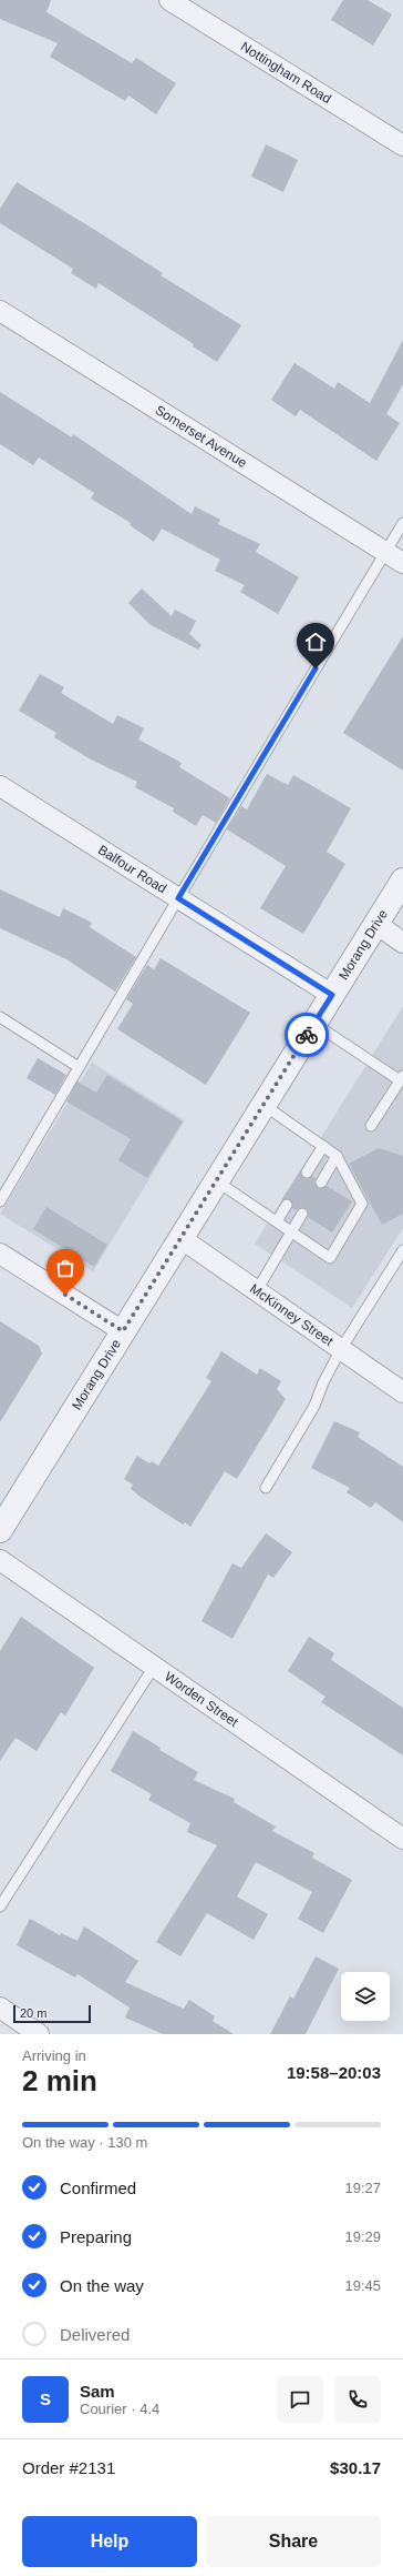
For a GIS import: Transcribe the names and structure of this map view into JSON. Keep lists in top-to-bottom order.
{
  "streets": {
    "street": [
      "Nottingham Road",
      "Somerset Avenue",
      "Balfour Road",
      "Morang Drive",
      "McKinney Street",
      "Worden Street"
    ]
  },
  "crossings": [
    ["Balfour Road", "Morang Drive"],
    ["Morang Drive", "McKinney Street"]
  ],
  "scale_bar": "20 m",
  "page": {
    "scale": "20 m",
    "heading": ["2 min", "Arriving in", "19:58–20:03"],
    "panel": [
      "Sam",
      "Courier · 4.4",
      "Order #2131",
      "$30.17"
    ],
    "bar": "On the way · 130 m",
    "list": [
      ["Confirmed", "19:27"],
      ["Preparing", "19:29"],
      ["On the way", "19:45"],
      "Delivered"
    ],
    "round": "S",
    "buttons": ["Help", "Share"]
  }
}
